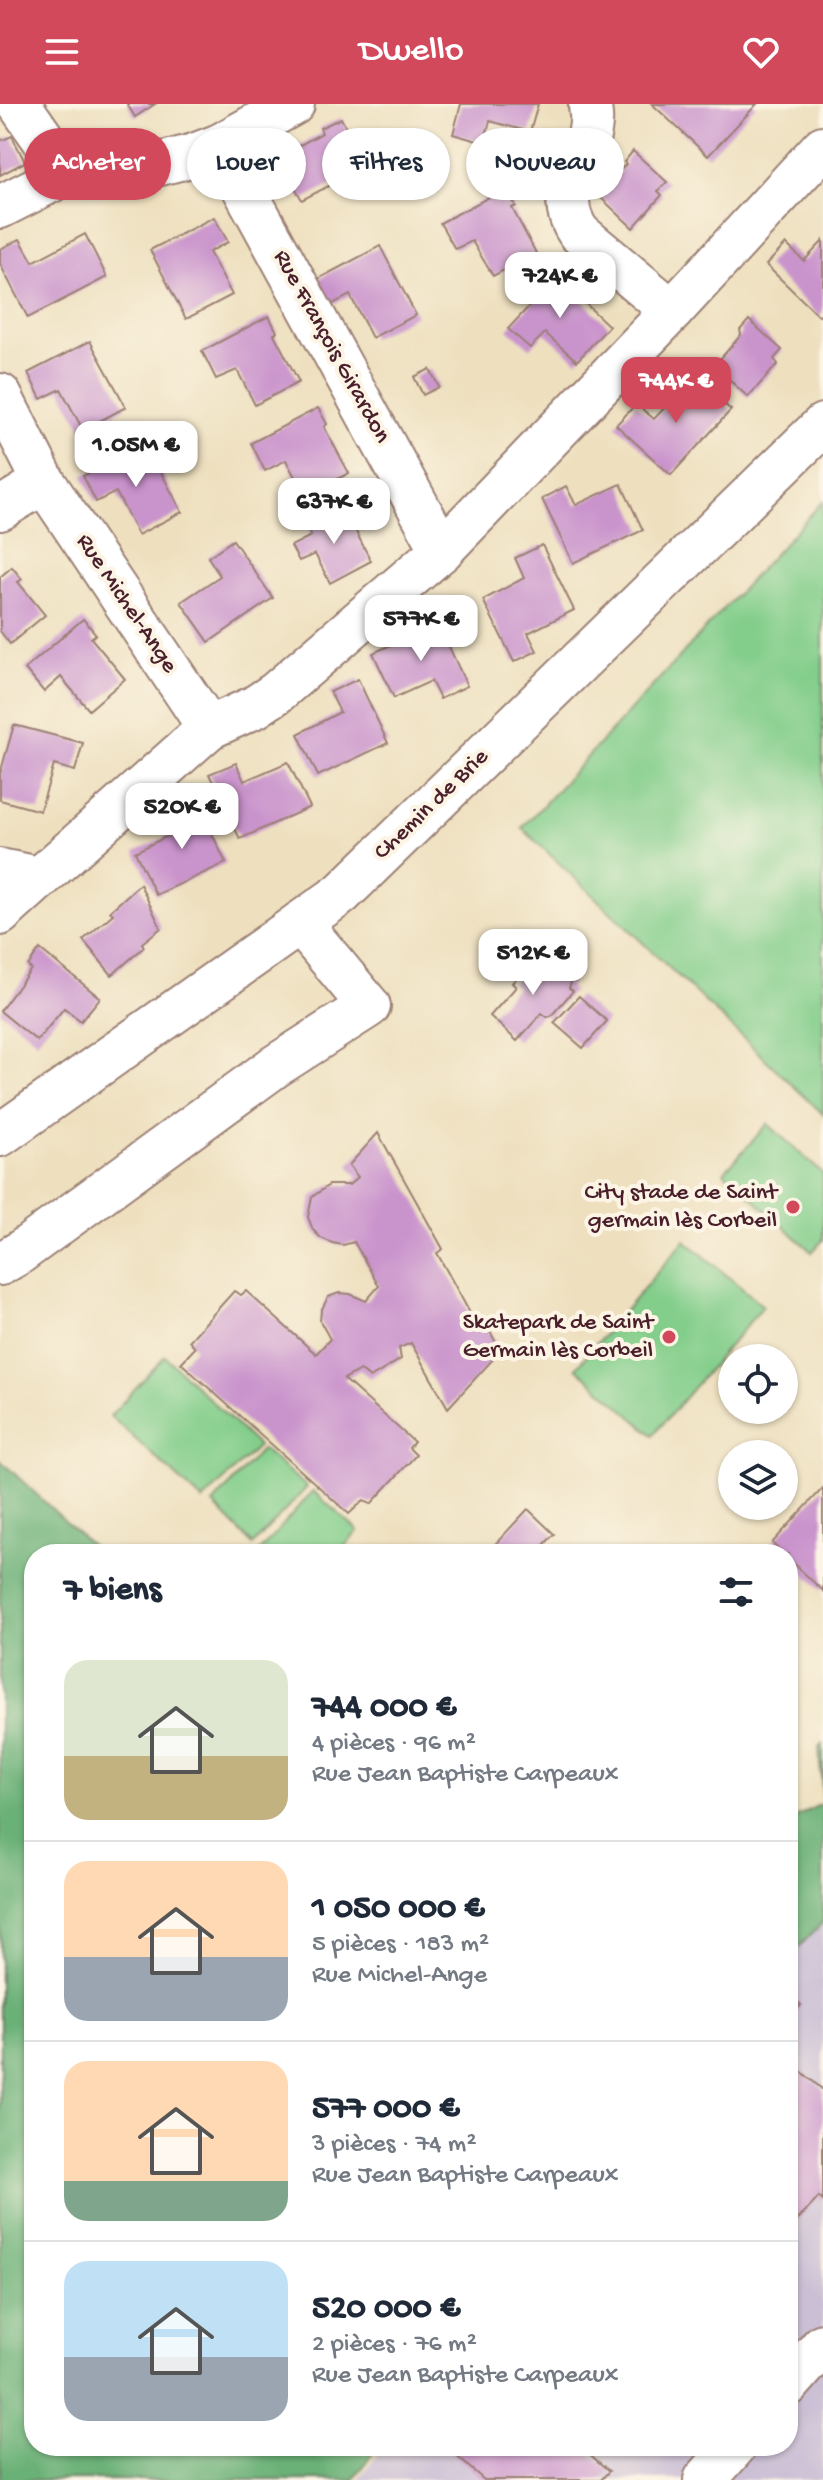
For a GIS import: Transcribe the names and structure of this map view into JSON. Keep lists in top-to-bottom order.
{
  "streets": {
    "street": ["Rue François Girardon", "Rue Michel-Ange", "Chemin de Brie"]
  },
  "places": ["City stade de Saint germain lès Corbeil", "Skatepark de Saint Germain lès Corbeil"],
  "page": {
    "header": "Dwello",
    "chip": [
      "Acheter",
      "Louer",
      "Filtres",
      "Nouveau"
    ],
    "price": [
      "724K €",
      "744K €",
      "1.05M €",
      "637K €",
      "577K €",
      "520K €",
      "512K €"
    ],
    "heading": "7 biens",
    "list": [
      {
        "name": "744 000 €",
        "note": "4 pièces · 96 m² · Rue Jean Baptiste Carpeaux"
      },
      {
        "name": "1 050 000 €",
        "note": "5 pièces · 183 m² · Rue Michel-Ange"
      },
      {
        "name": "577 000 €",
        "note": "3 pièces · 74 m² · Rue Jean Baptiste Carpeaux"
      },
      {
        "name": "520 000 €",
        "note": "2 pièces · 76 m² · Rue Jean Baptiste Carpeaux"
      }
    ]
  }
}
